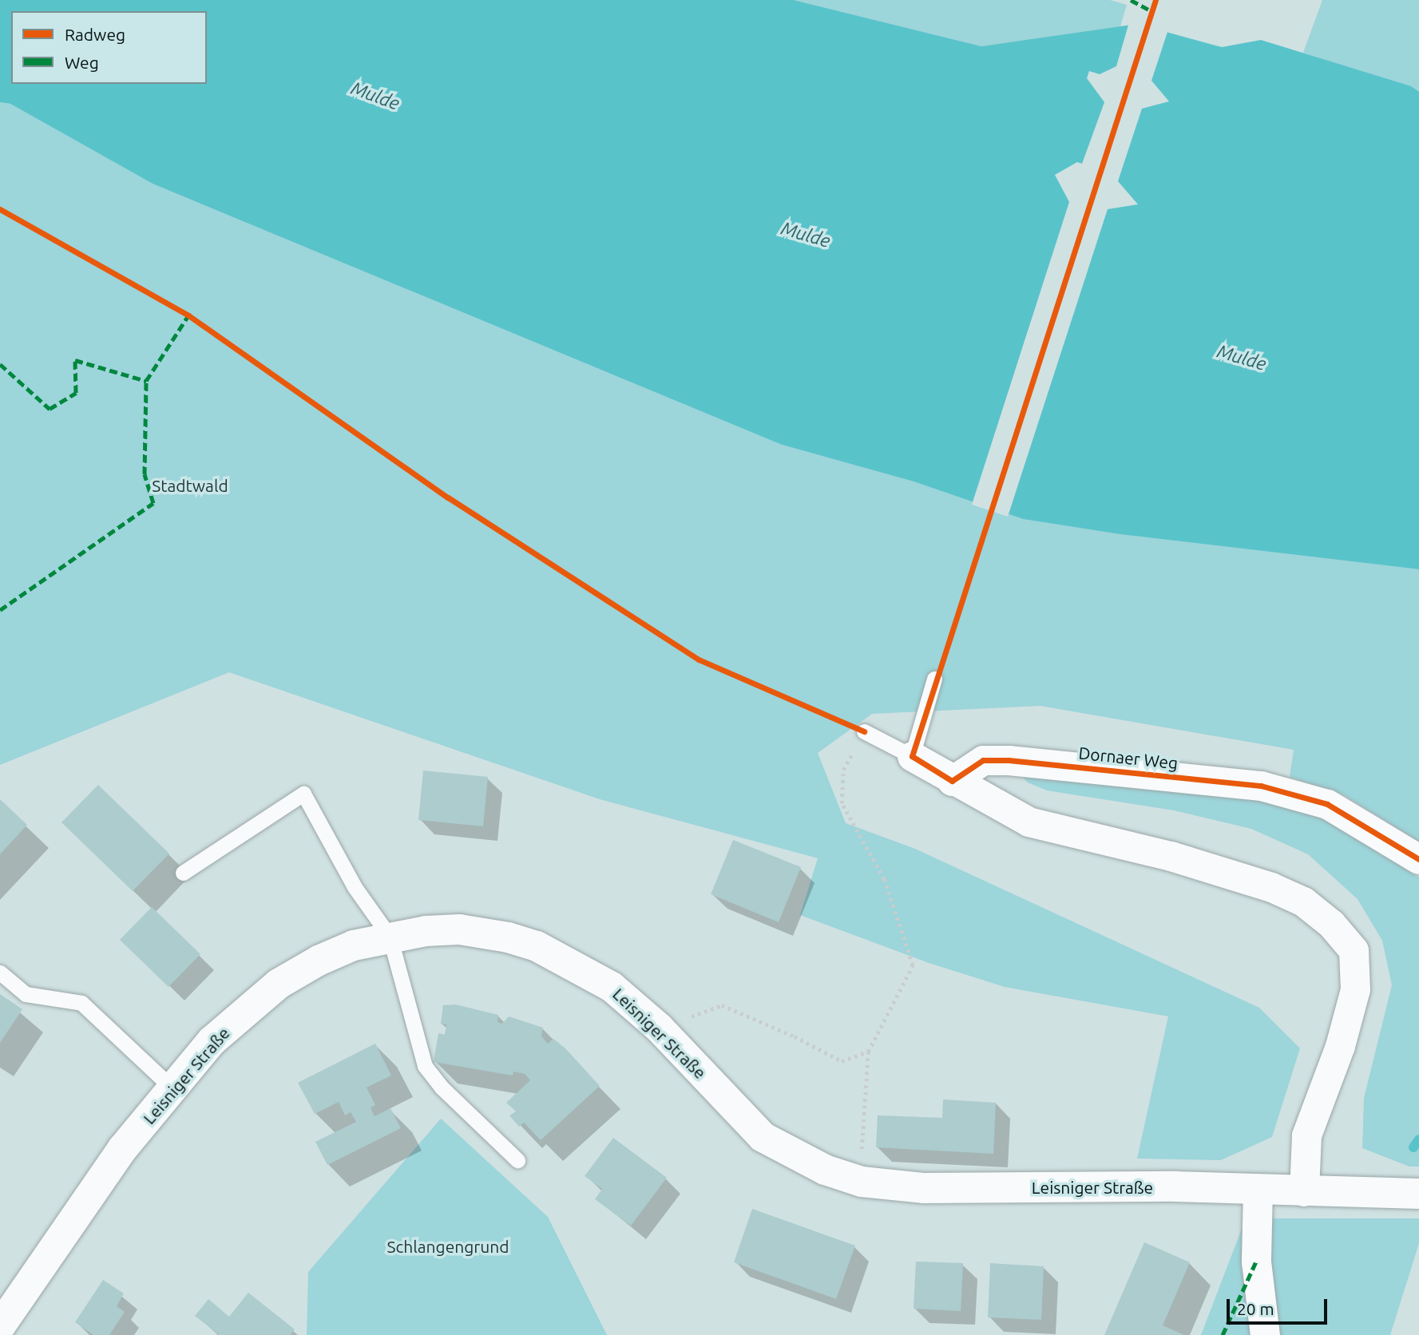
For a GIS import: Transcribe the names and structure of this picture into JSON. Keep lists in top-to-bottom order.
{
  "streets": {
    "main road": ["Leisniger Straße"],
    "street": ["Dornaer Weg"]
  },
  "water": ["Mulde"],
  "parks": ["Stadtwald", "Schlangengrund"],
  "legend": ["Radweg", "Weg"],
  "scale_bar": "20 m"
}
